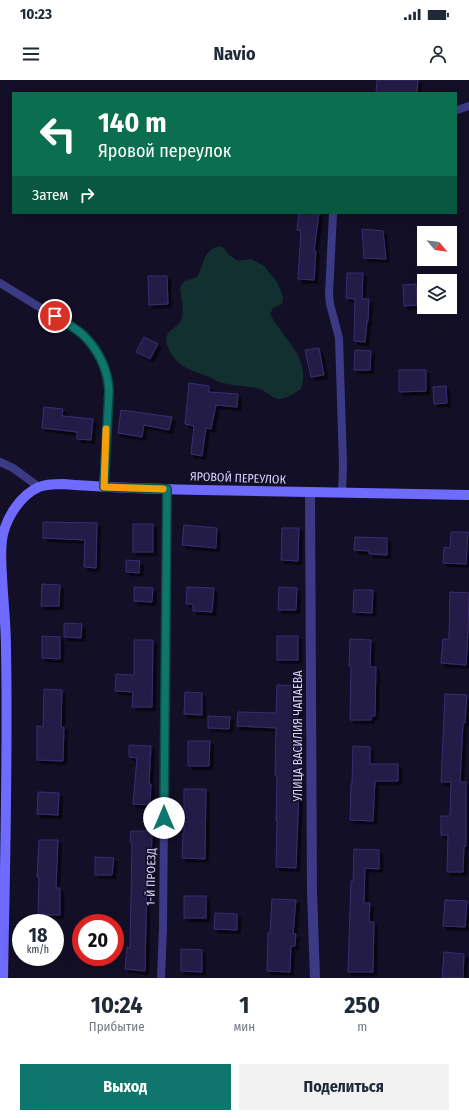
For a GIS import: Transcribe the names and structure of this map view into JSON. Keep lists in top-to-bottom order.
{
  "streets": {
    "main road": ["ЯРОВОЙ ПЕРЕУЛОК"],
    "street": ["УЛИЦА ВАСИЛИЯ ЧАПАЕВА"],
    "lane": ["1-Й ПРОЕЗД"]
  },
  "crossings": [
    ["ЯРОВОЙ ПЕРЕУЛОК", "УЛИЦА ВАСИЛИЯ ЧАПАЕВА"],
    ["ЯРОВОЙ ПЕРЕУЛОК", "1-Й ПРОЕЗД"]
  ],
  "north": "bottom right",
  "page": {
    "status": "10:23",
    "header": "Navio",
    "turn": ["140 m", "Яровой переулок"],
    "then": "Затем",
    "speed": "18 km/h",
    "limit": "20",
    "eta": [
      "10:24",
      "Прибытие",
      "1",
      "мин",
      "250",
      "m"
    ],
    "buttons": ["Выход", "Поделиться"]
  }
}
